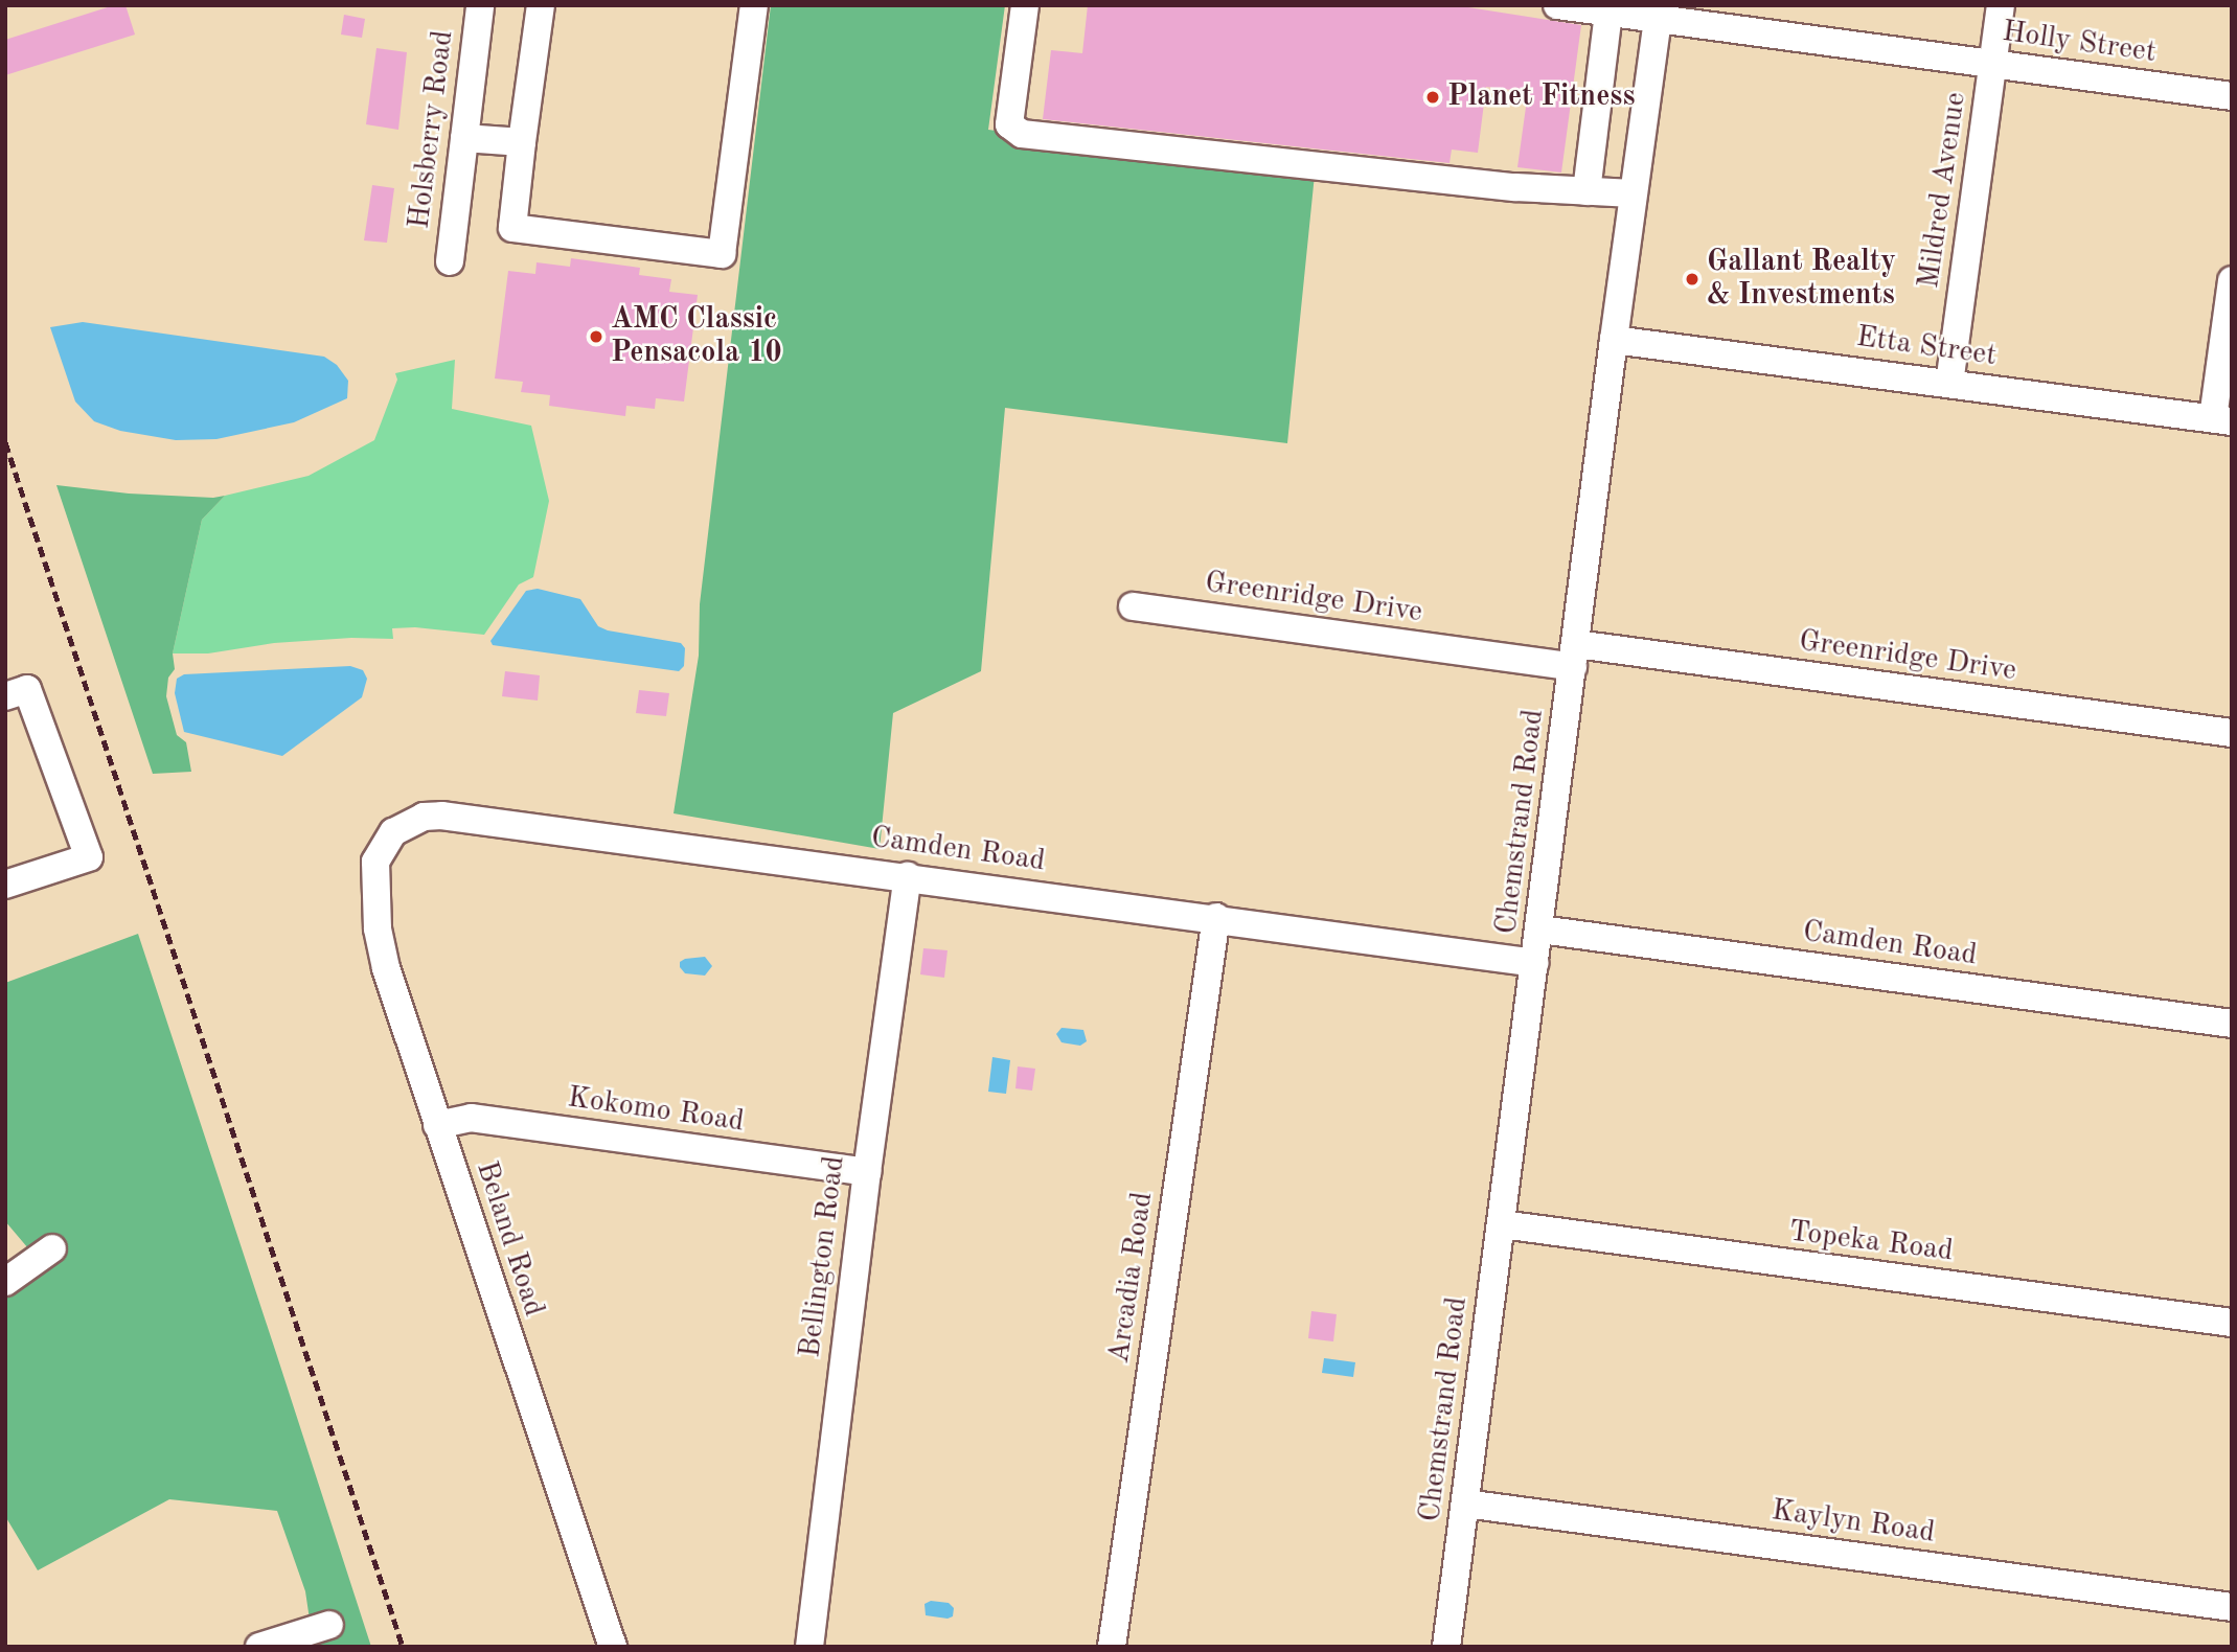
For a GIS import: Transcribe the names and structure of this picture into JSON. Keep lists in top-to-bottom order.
{
  "streets": {
    "street": [
      "Holly Street",
      "Holsberry Road",
      "Mildred Avenue",
      "Etta Street",
      "Greenridge Drive",
      "Chemstrand Road",
      "Camden Road",
      "Kokomo Road",
      "Beland Road",
      "Topeka Road",
      "Bellington Road",
      "Arcadia Road",
      "Kaylyn Road"
    ]
  },
  "crossings": [
    ["Holly Street", "Mildred Avenue"],
    ["Holly Street", "Chemstrand Road"],
    ["Mildred Avenue", "Etta Street"],
    ["Etta Street", "Chemstrand Road"],
    ["Greenridge Drive", "Chemstrand Road"],
    ["Chemstrand Road", "Camden Road"],
    ["Chemstrand Road", "Topeka Road"],
    ["Chemstrand Road", "Kaylyn Road"],
    ["Camden Road", "Beland Road"],
    ["Camden Road", "Bellington Road"],
    ["Camden Road", "Arcadia Road"],
    ["Kokomo Road", "Beland Road"],
    ["Kokomo Road", "Bellington Road"]
  ],
  "places": ["Planet Fitness", "Gallant Realty & Investments", "AMC Classic Pensacola 10"]
}
